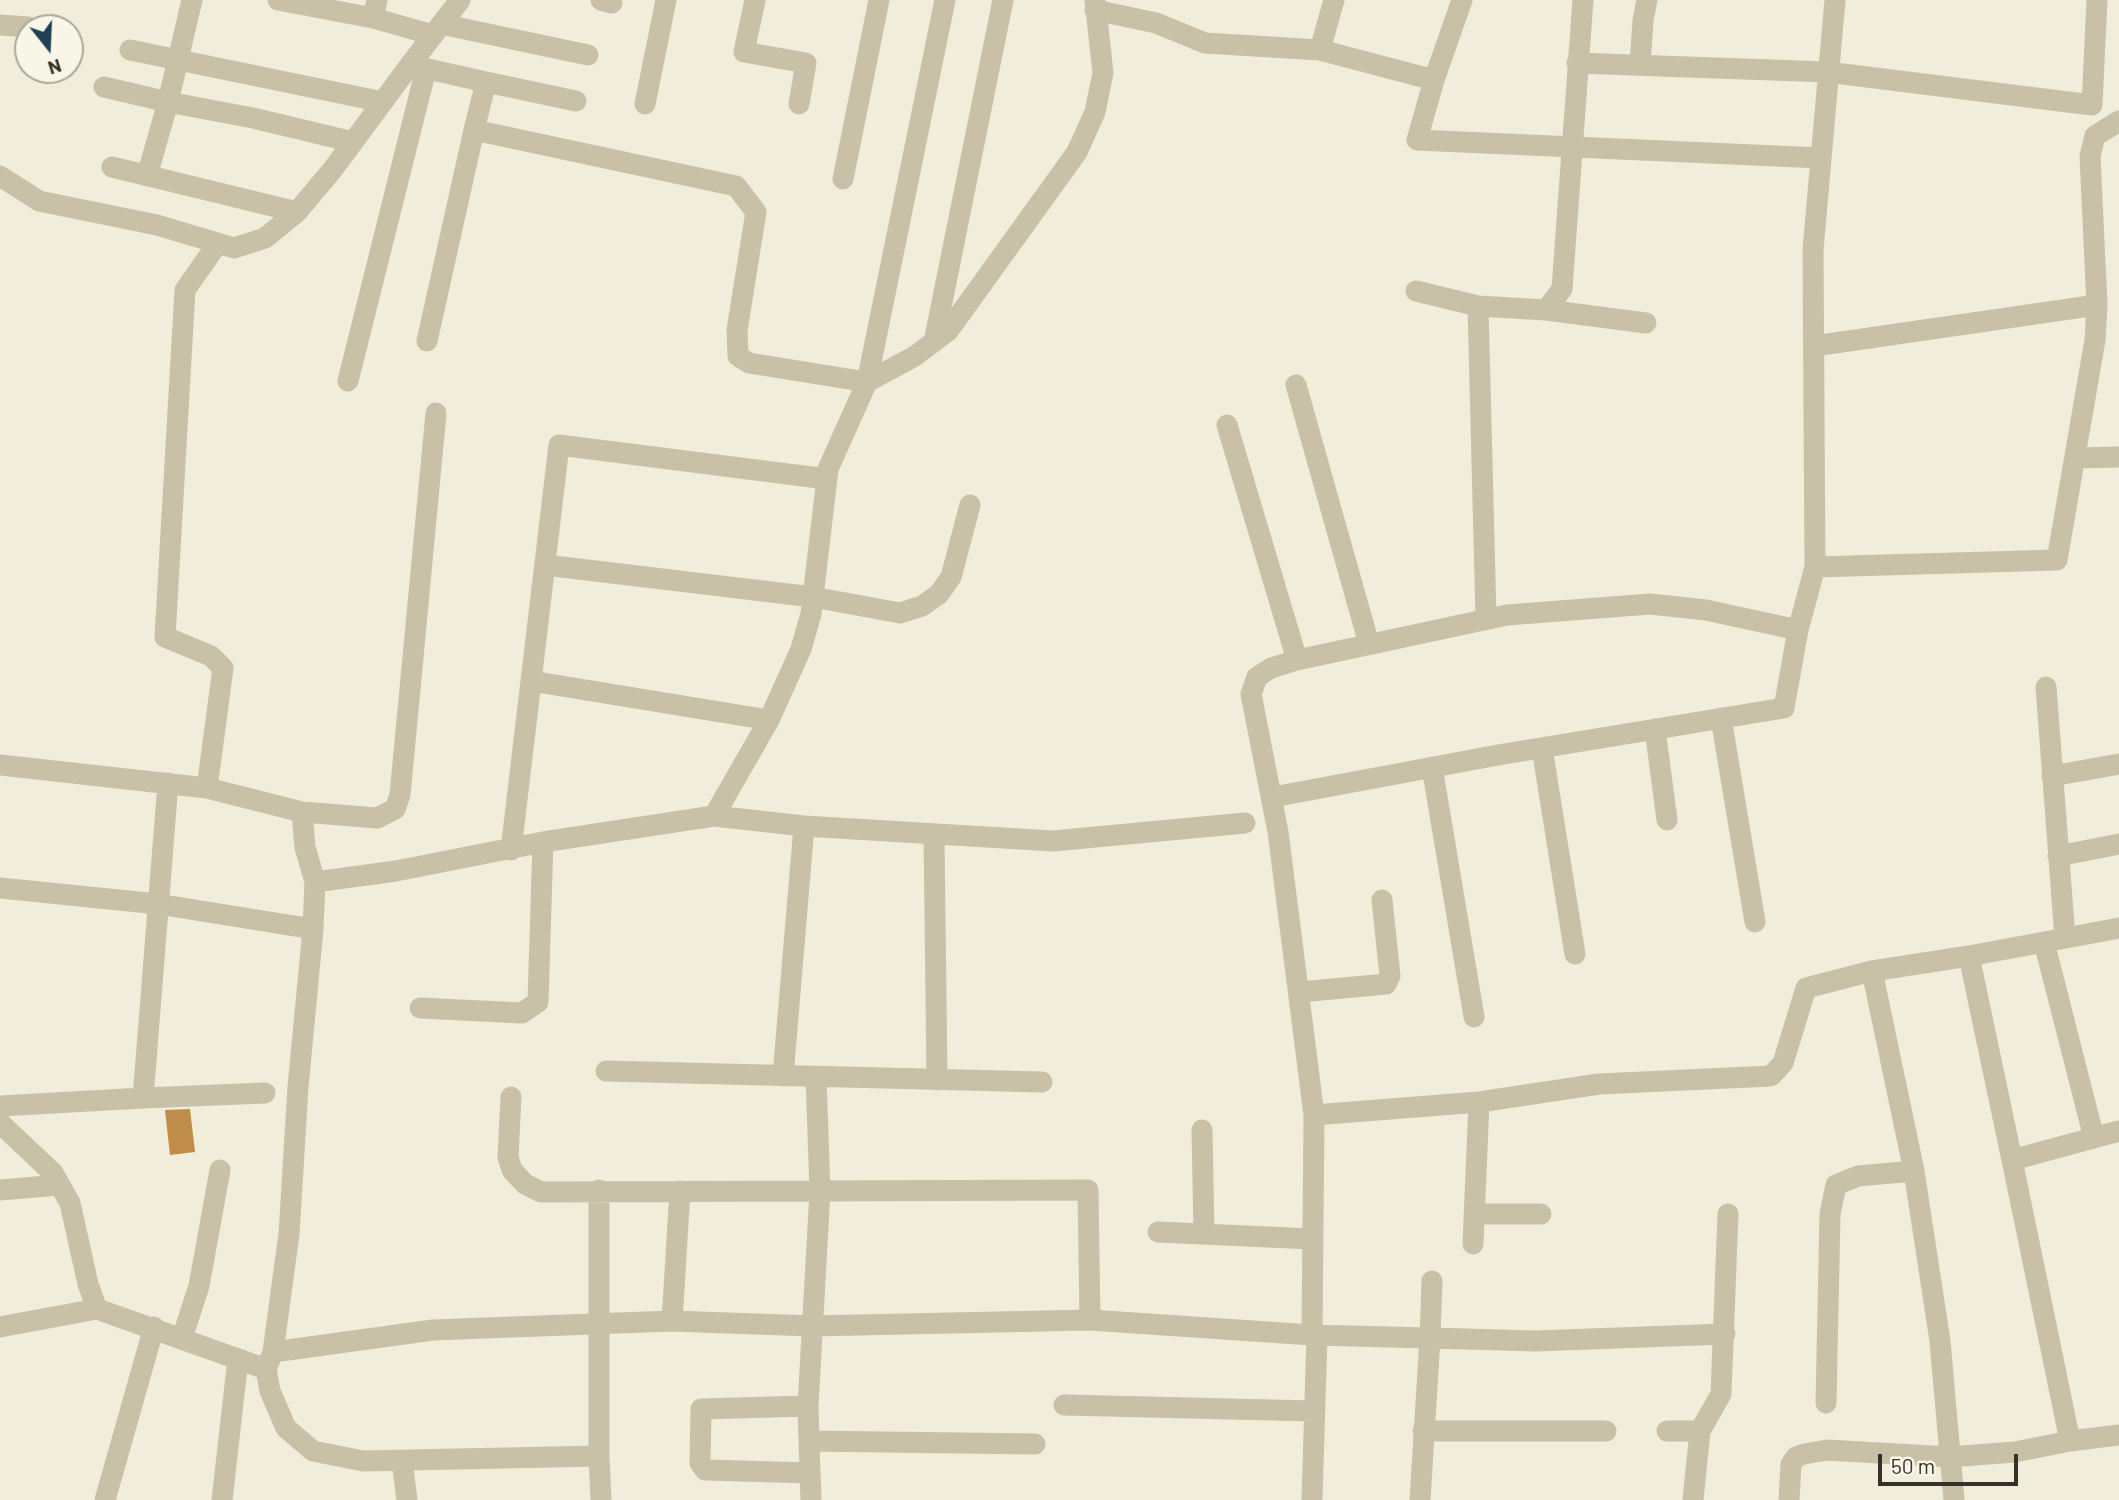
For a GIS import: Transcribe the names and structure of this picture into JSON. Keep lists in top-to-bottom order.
{
  "scale_bar": "50 m",
  "north": "bottom"
}
